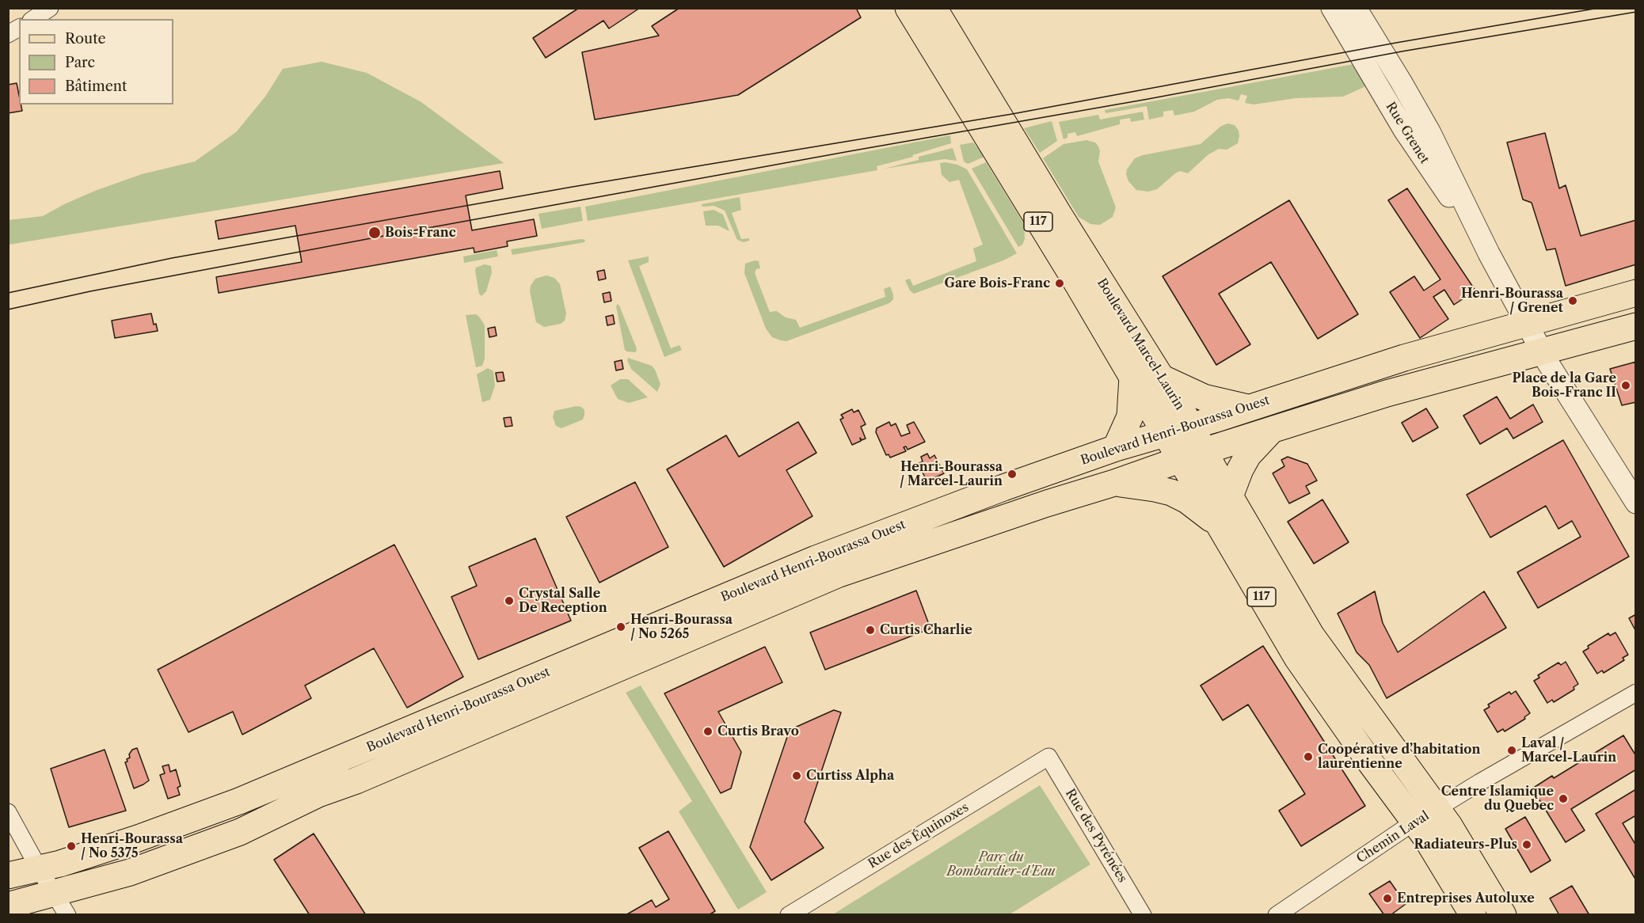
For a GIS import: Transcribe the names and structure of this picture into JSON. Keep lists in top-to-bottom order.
{
  "streets": {
    "main road": ["117", "Boulevard Marcel-Laurin", "Boulevard Henri-Bourassa Ouest"],
    "street": [
      "Rue Grenet",
      "Rue des Équinoxes",
      "Rue des Pyrénées",
      "Chemin Laval"
    ]
  },
  "crossings": [
    ["Rue Grenet", "Boulevard Henri-Bourassa Ouest"],
    ["117", "Boulevard Marcel-Laurin"],
    ["Boulevard Marcel-Laurin", "Boulevard Henri-Bourassa Ouest"],
    ["Boulevard Marcel-Laurin", "Chemin Laval"],
    ["Rue des Équinoxes", "Rue des Pyrénées"]
  ],
  "parks": ["Parc du Bombardier-d'Eau"],
  "places": [
    "Bois-Franc",
    "Gare Bois-Franc",
    "Henri-Bourassa / Grenet",
    "Place de la Gare Bois-Franc II",
    "Henri-Bourassa / Marcel-Laurin",
    "Crystal Salle De Reception",
    "Henri-Bourassa / No 5265",
    "Curtis Charlie",
    "Curtis Bravo",
    "Laval / Marcel-Laurin",
    "Coopérative d’habitation laurentienne",
    "Curtiss Alpha",
    "Centre Islamique du Quebec",
    "Radiateurs-Plus",
    "Henri-Bourassa / No 5375",
    "Entreprises Autoluxe"
  ],
  "legend": ["Route", "Parc", "Bâtiment"]
}
